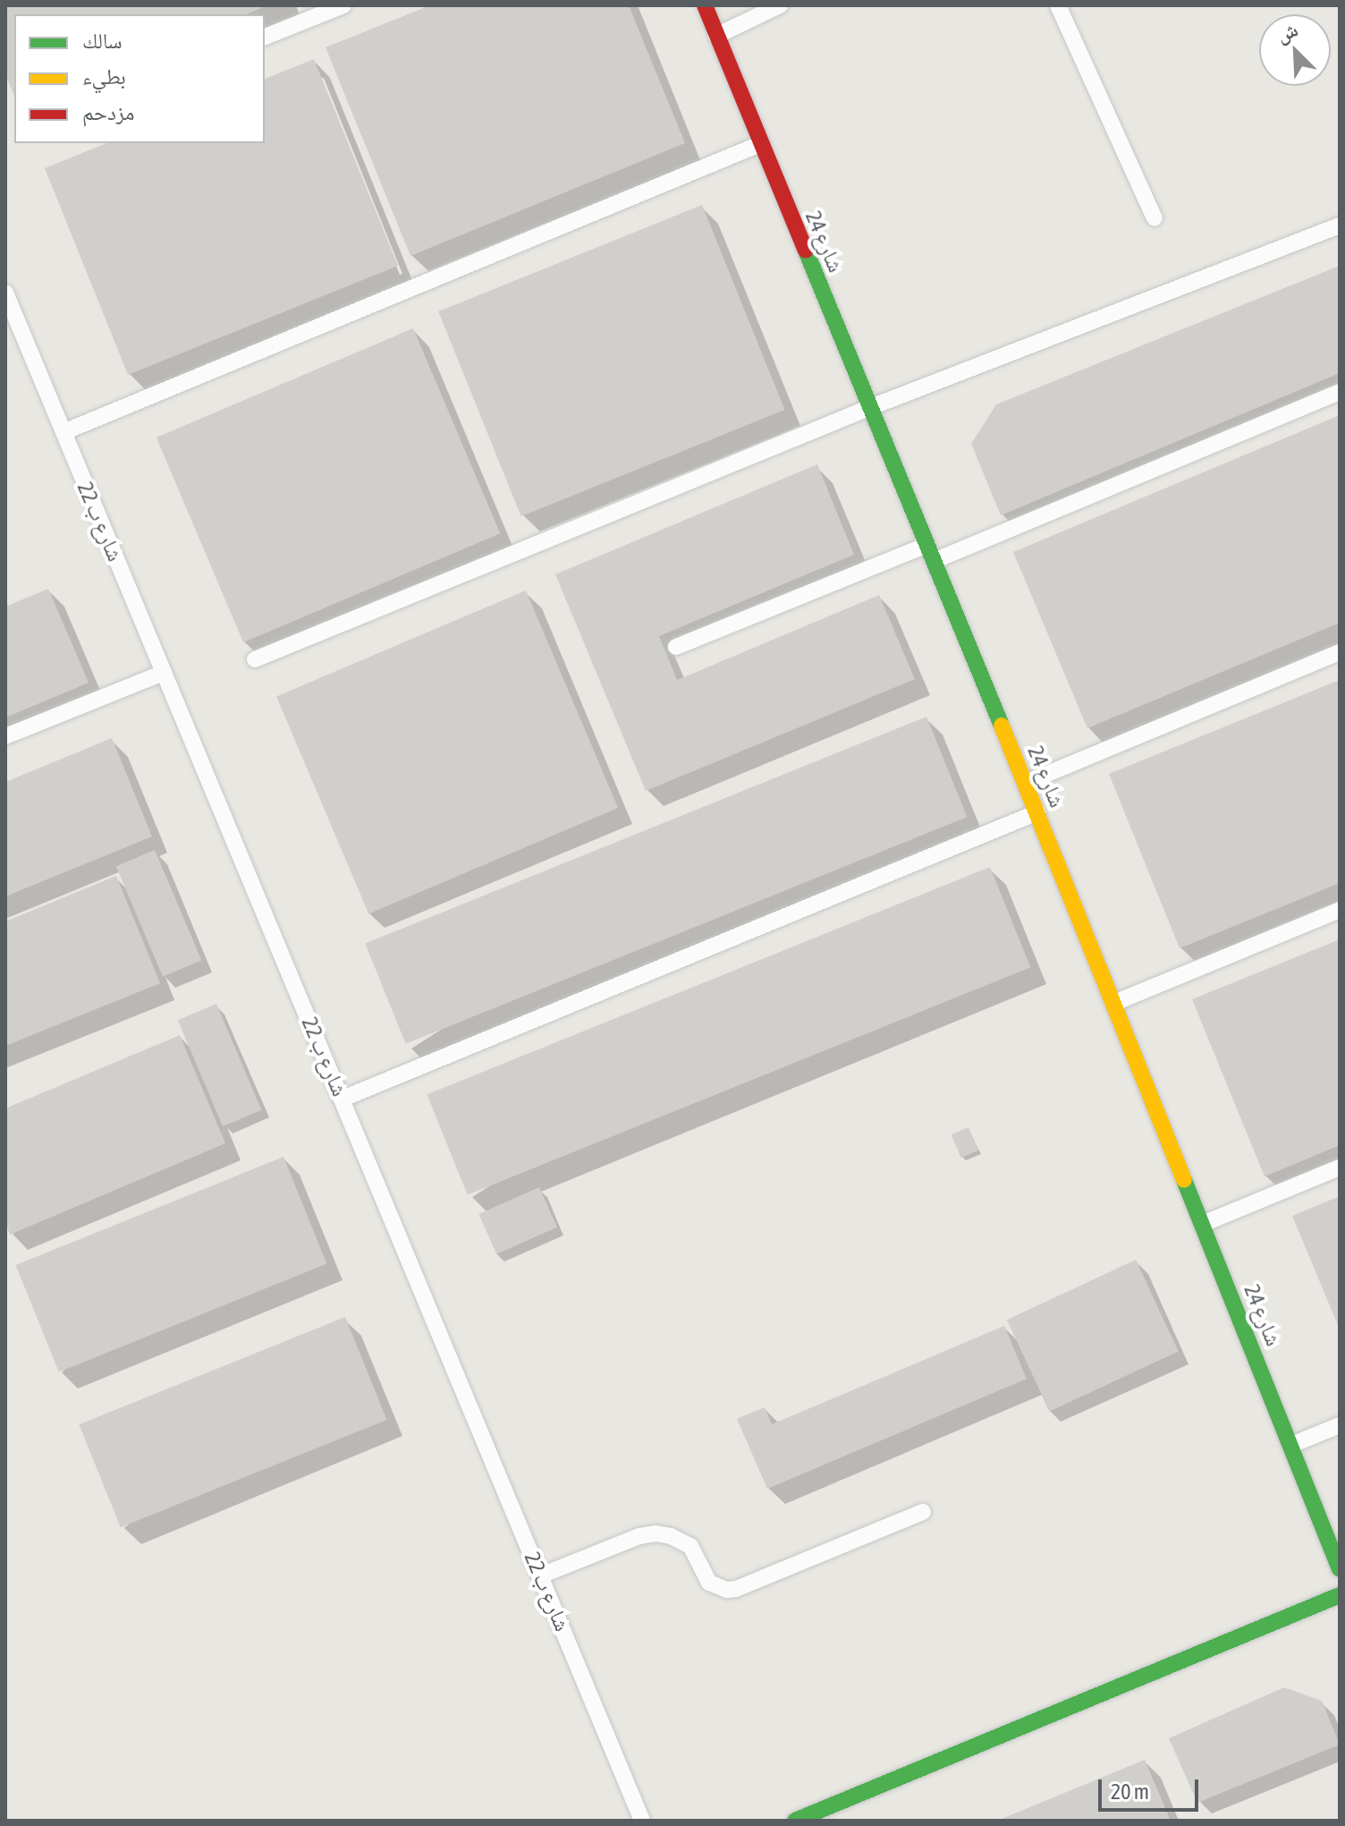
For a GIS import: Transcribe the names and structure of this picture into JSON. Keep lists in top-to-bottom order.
{
  "streets": {
    "street": ["شارع 24"],
    "lane": ["شارع ب 22"]
  },
  "legend": ["سالك", "بطيء", "مزدحم"],
  "scale_bar": "20 m",
  "north": "top left"
}
